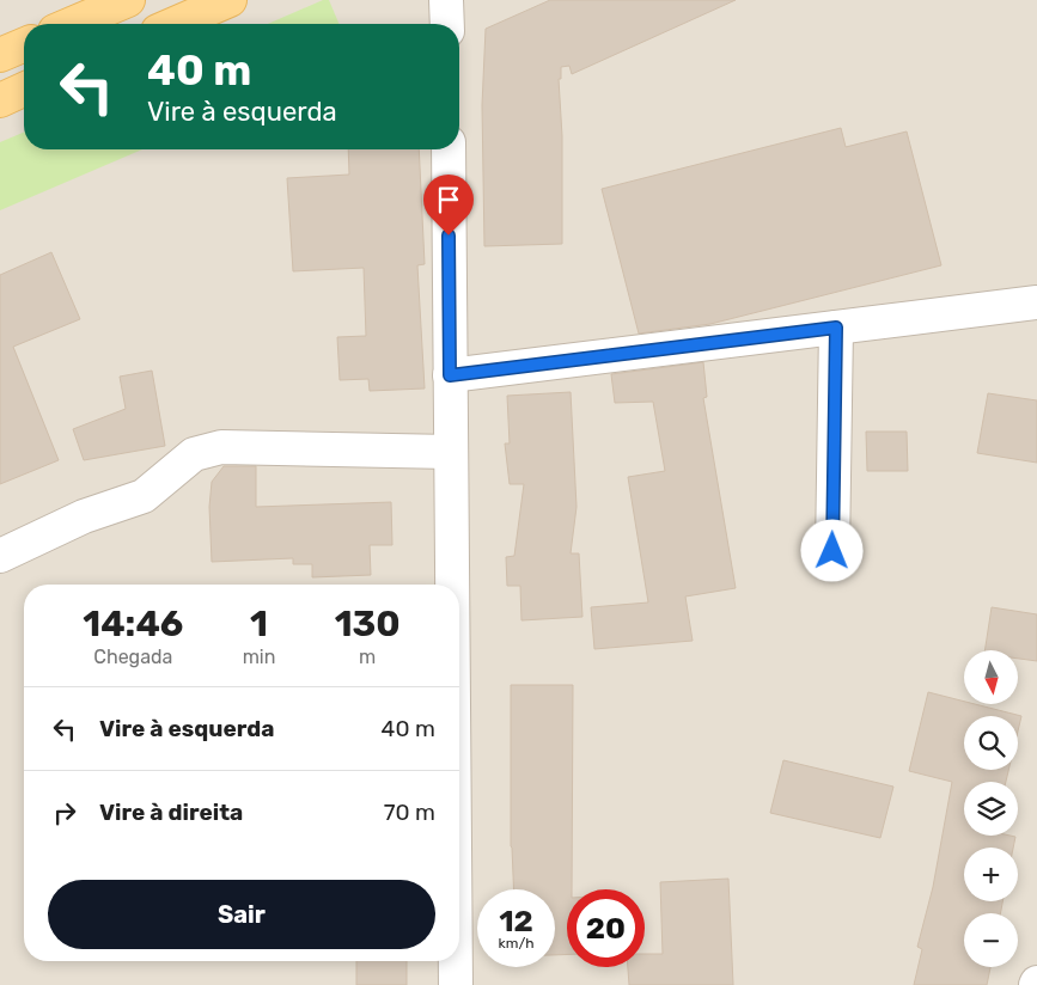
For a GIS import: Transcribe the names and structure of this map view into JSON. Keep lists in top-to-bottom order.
{
  "north": "bottom",
  "page": {
    "turn": ["40 m", "Vire à esquerda"],
    "eta": [
      "14:46",
      "Chegada",
      "1",
      "min",
      "130",
      "m"
    ],
    "map_buttons": ["+", "−"],
    "list": [
      {
        "name": "Vire à esquerda",
        "value": "40 m"
      },
      {
        "name": "Vire à direita",
        "value": "70 m"
      }
    ],
    "buttons": "Sair",
    "speed": "12 km/h",
    "limit": "20"
  }
}
